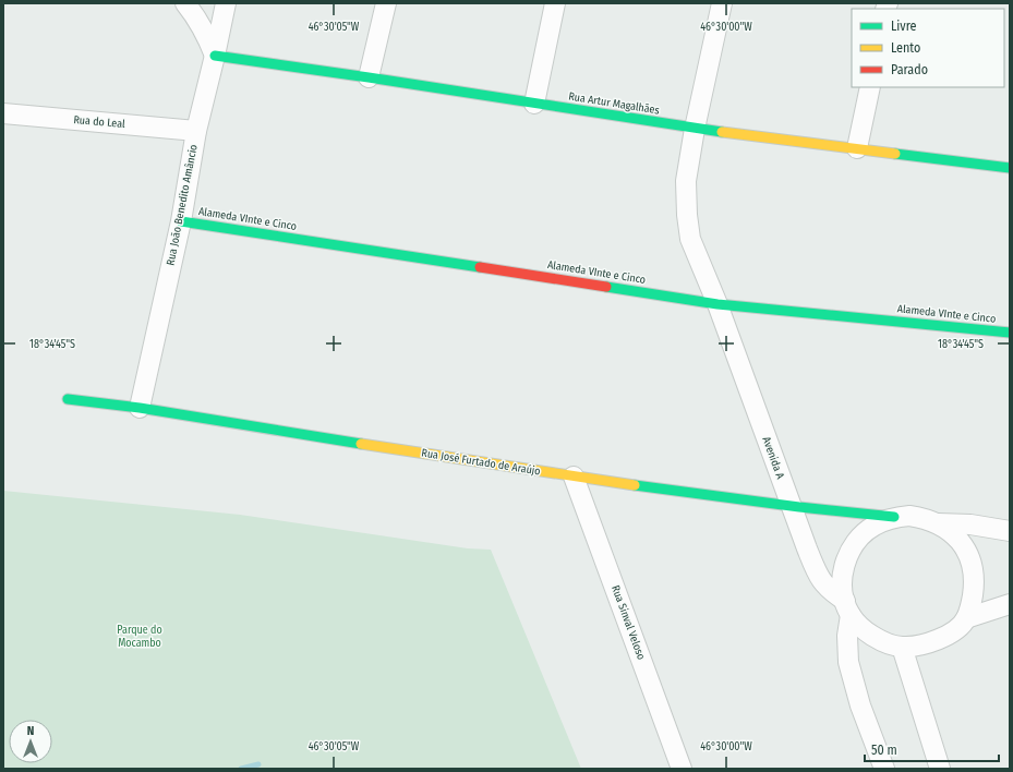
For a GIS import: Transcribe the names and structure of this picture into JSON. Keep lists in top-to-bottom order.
{
  "streets": {
    "street": [
      "Rua Artur Magalhães",
      "Rua do Leal",
      "Rua João Benedito Amâncio",
      "Alameda VInte e Cinco",
      "Avenida A",
      "Rua José Furtado de Araújo",
      "Rua Sinval Veloso"
    ]
  },
  "crossings": [
    ["Rua Artur Magalhães", "Rua João Benedito Amâncio"],
    ["Rua Artur Magalhães", "Avenida A"],
    ["Rua do Leal", "Rua João Benedito Amâncio"],
    ["Rua João Benedito Amâncio", "Alameda VInte e Cinco"],
    ["Rua João Benedito Amâncio", "Rua José Furtado de Araújo"],
    ["Alameda VInte e Cinco", "Avenida A"],
    ["Avenida A", "Rua José Furtado de Araújo"],
    ["Rua José Furtado de Araújo", "Rua Sinval Veloso"]
  ],
  "parks": ["Parque do Mocambo"],
  "legend": ["Livre", "Lento", "Parado"],
  "scale_bar": "50 m",
  "north": "top",
  "coordinates": ["46°30'05\"W", "46°30'00\"W", "18°34'45\"S"]
}
